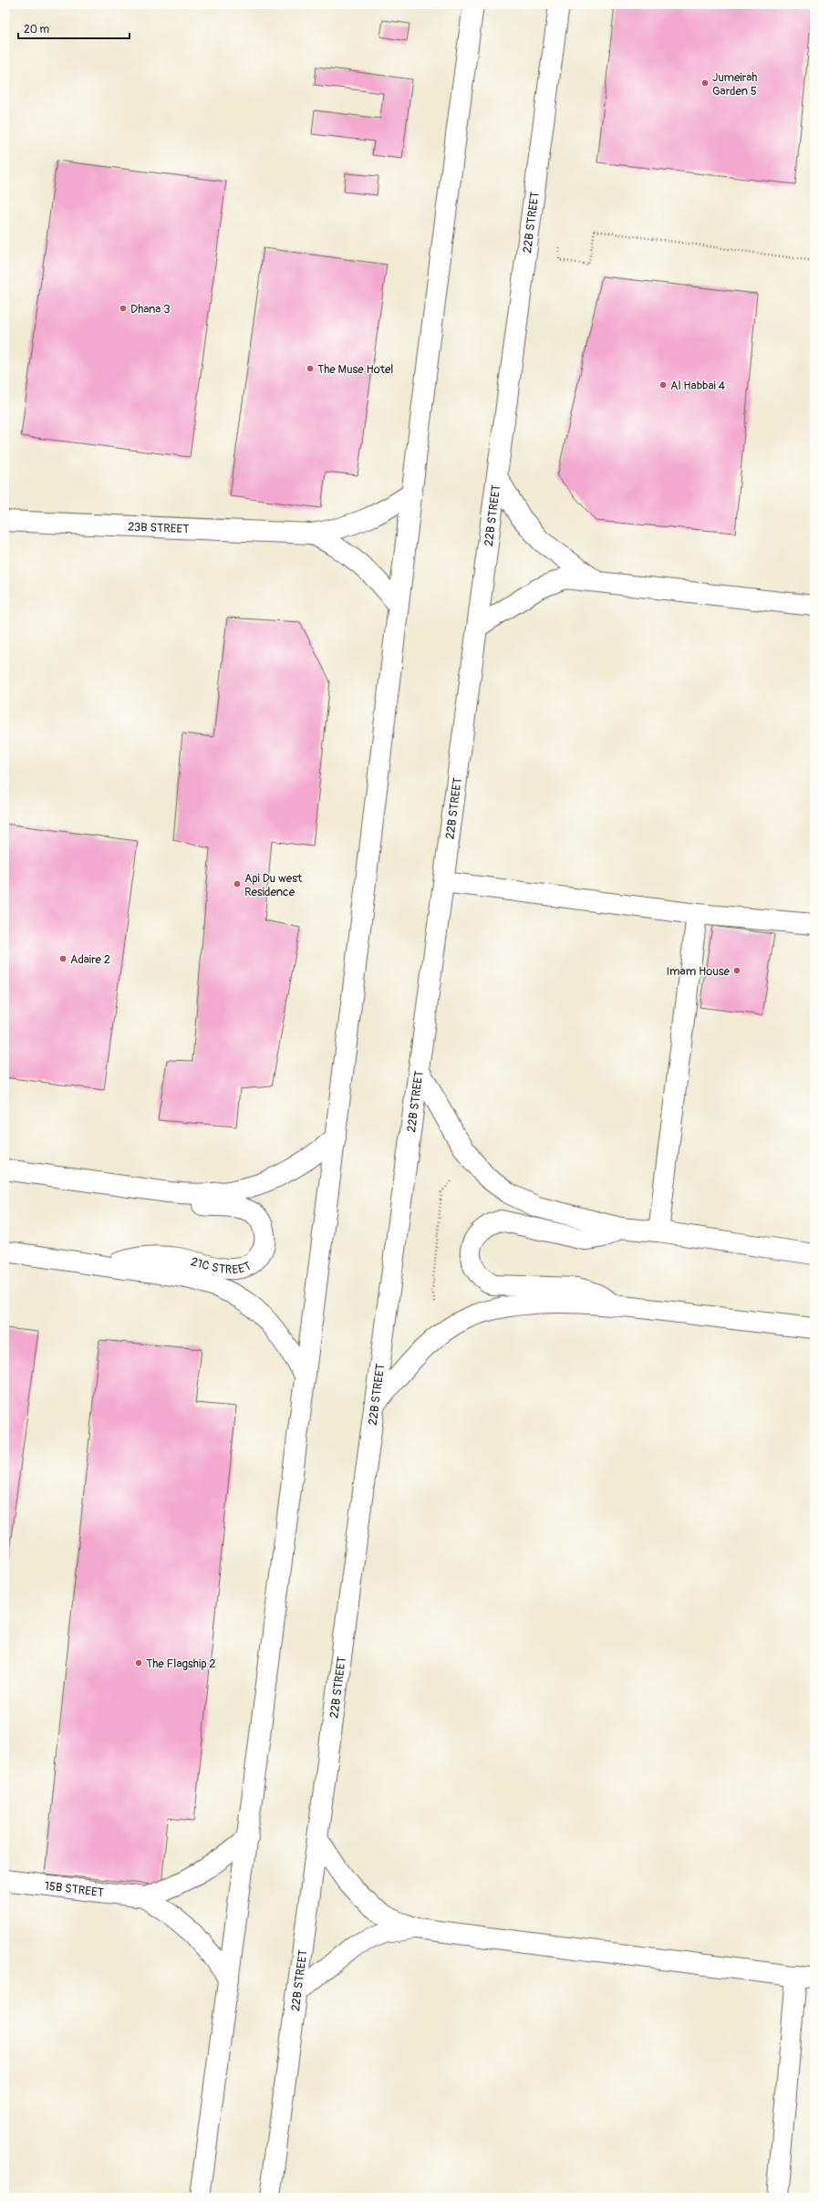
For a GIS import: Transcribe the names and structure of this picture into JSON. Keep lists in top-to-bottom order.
{
  "streets": {
    "street": [
      "22B STREET",
      "23B STREET",
      "21C STREET",
      "15B STREET"
    ]
  },
  "places": [
    "Jumeirah Garden 5",
    "Dhana 3",
    "The Muse Hotel",
    "Al Habbai 4",
    "Api Du west Residence",
    "Adaire 2",
    "Imam House",
    "The Flagship 2"
  ],
  "scale_bar": "20 m"
}
